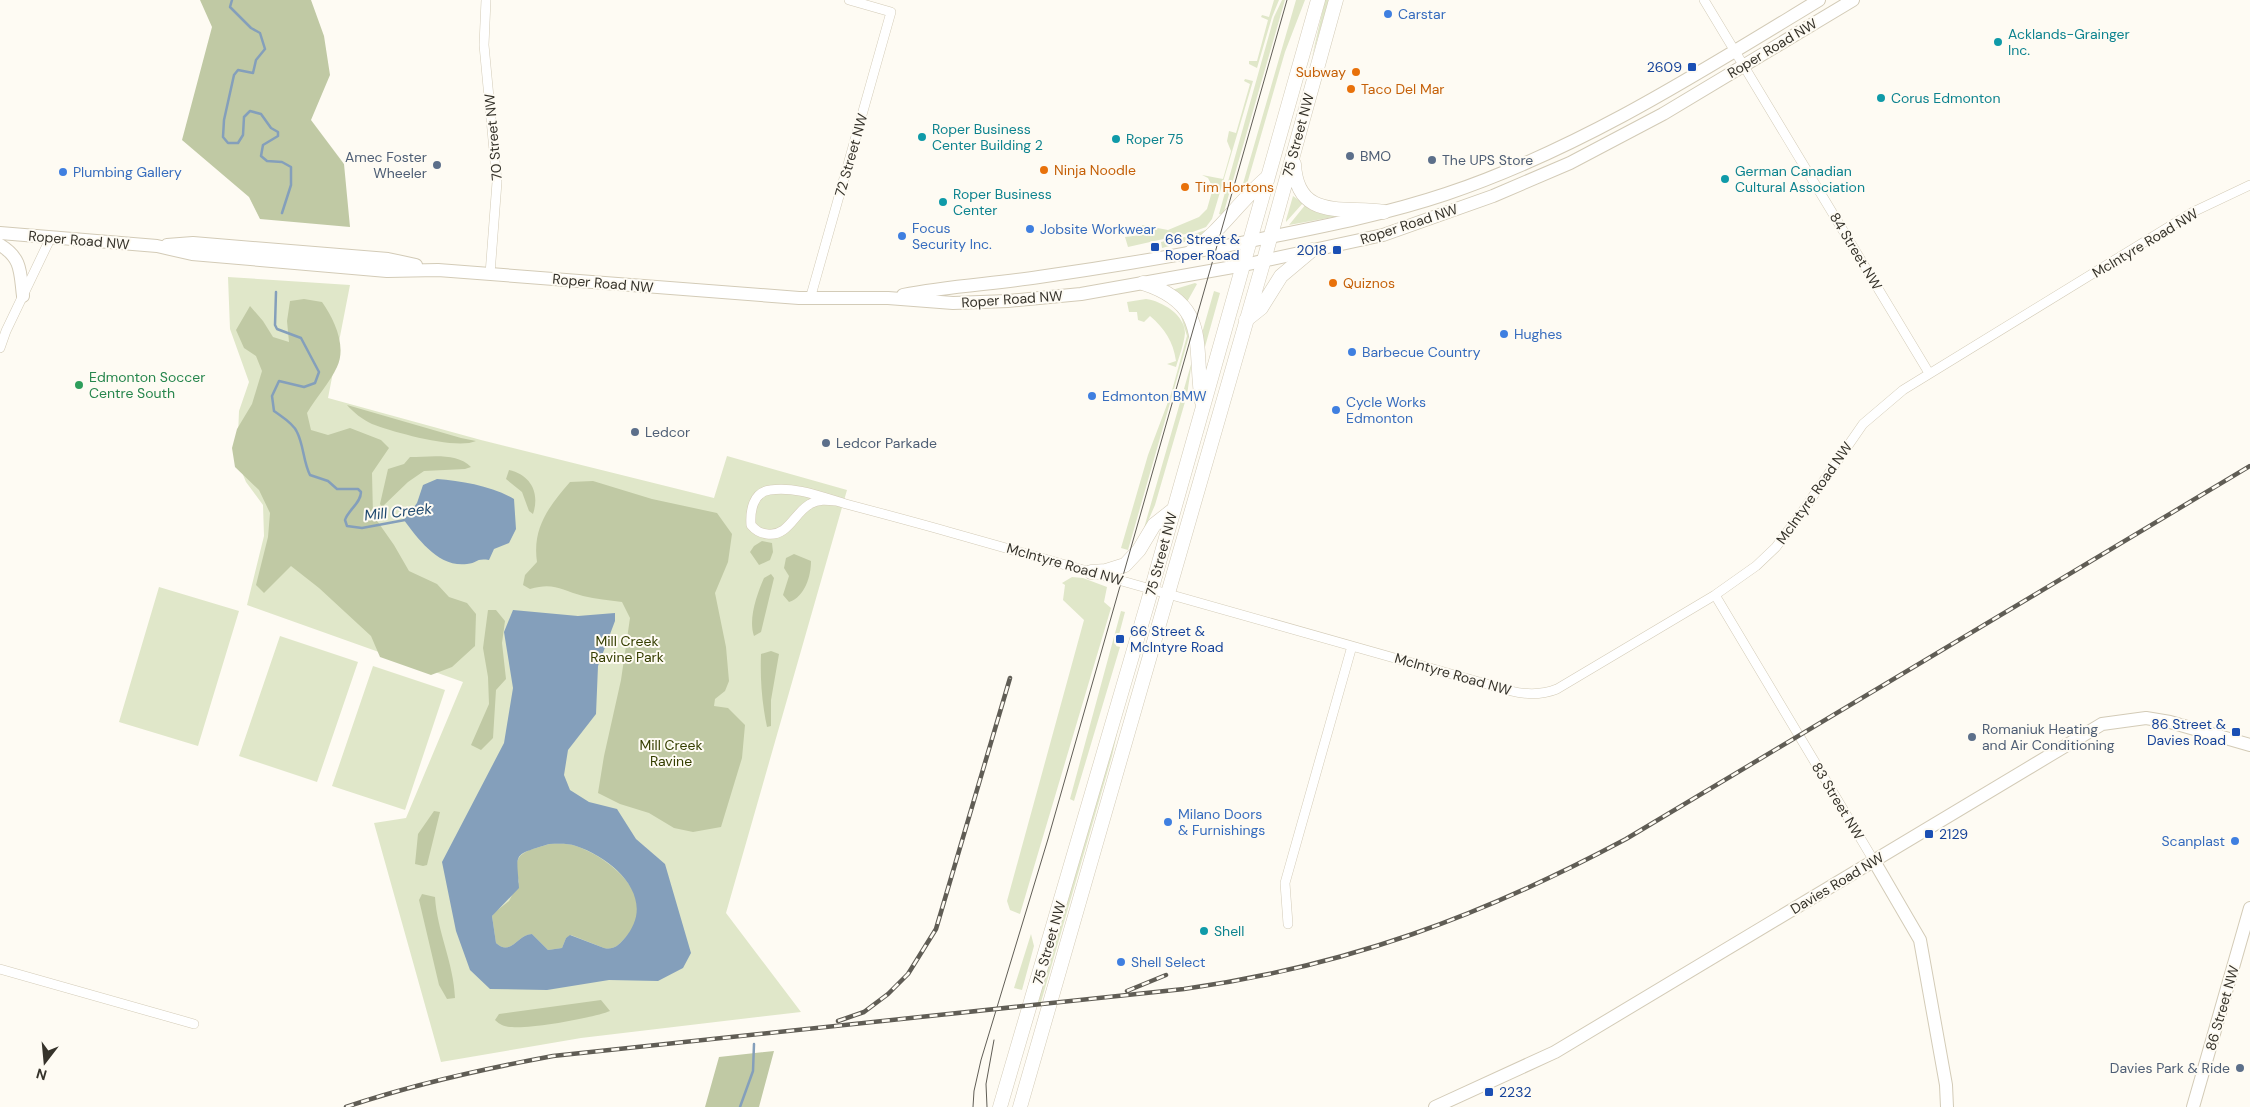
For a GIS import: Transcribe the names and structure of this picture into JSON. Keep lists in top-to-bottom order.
{
  "streets": {
    "main road": [
      "Roper Road NW",
      "75 Street NW",
      "83 Street NW",
      "Davies Road NW",
      "86 Street NW"
    ],
    "street": [
      "70 Street NW",
      "72 Street NW",
      "McIntyre Road NW",
      "84 Street NW"
    ]
  },
  "crossings": [
    ["Roper Road NW", "75 Street NW"],
    ["Roper Road NW", "70 Street NW"],
    ["Roper Road NW", "72 Street NW"],
    ["Roper Road NW", "84 Street NW"],
    ["75 Street NW", "McIntyre Road NW"],
    ["McIntyre Road NW", "84 Street NW"],
    ["McIntyre Road NW", "83 Street NW"],
    ["83 Street NW", "Davies Road NW"]
  ],
  "water": ["Mill Creek"],
  "parks": ["Mill Creek Ravine Park", "Mill Creek Ravine"],
  "places": {
    "other": [
      "Carstar",
      "Acklands-Grainger Inc.",
      "Subway",
      "Taco Del Mar",
      "Corus Edmonton",
      "Roper Business Center Building 2",
      "Roper 75",
      "BMO",
      "The UPS Store",
      "Amec Foster Wheeler",
      "Ninja Noodle",
      "Plumbing Gallery",
      "German Canadian Cultural Association",
      "Tim Hortons",
      "Roper Business Center",
      "Jobsite Workwear",
      "Focus Security Inc.",
      "Quiznos",
      "Hughes",
      "Barbecue Country",
      "Edmonton Soccer Centre South",
      "Edmonton BMW",
      "Cycle Works Edmonton",
      "Ledcor",
      "Ledcor Parkade",
      "Romaniuk Heating and Air Conditioning",
      "Milano Doors & Furnishings",
      "Scanplast",
      "Shell",
      "Shell Select",
      "Davies Park & Ride"
    ],
    "transit": [
      "2609",
      "66 Street & Roper Road",
      "2018",
      "66 Street & McIntyre Road",
      "86 Street & Davies Road",
      "2129",
      "2232"
    ]
  },
  "north": "bottom"
}
